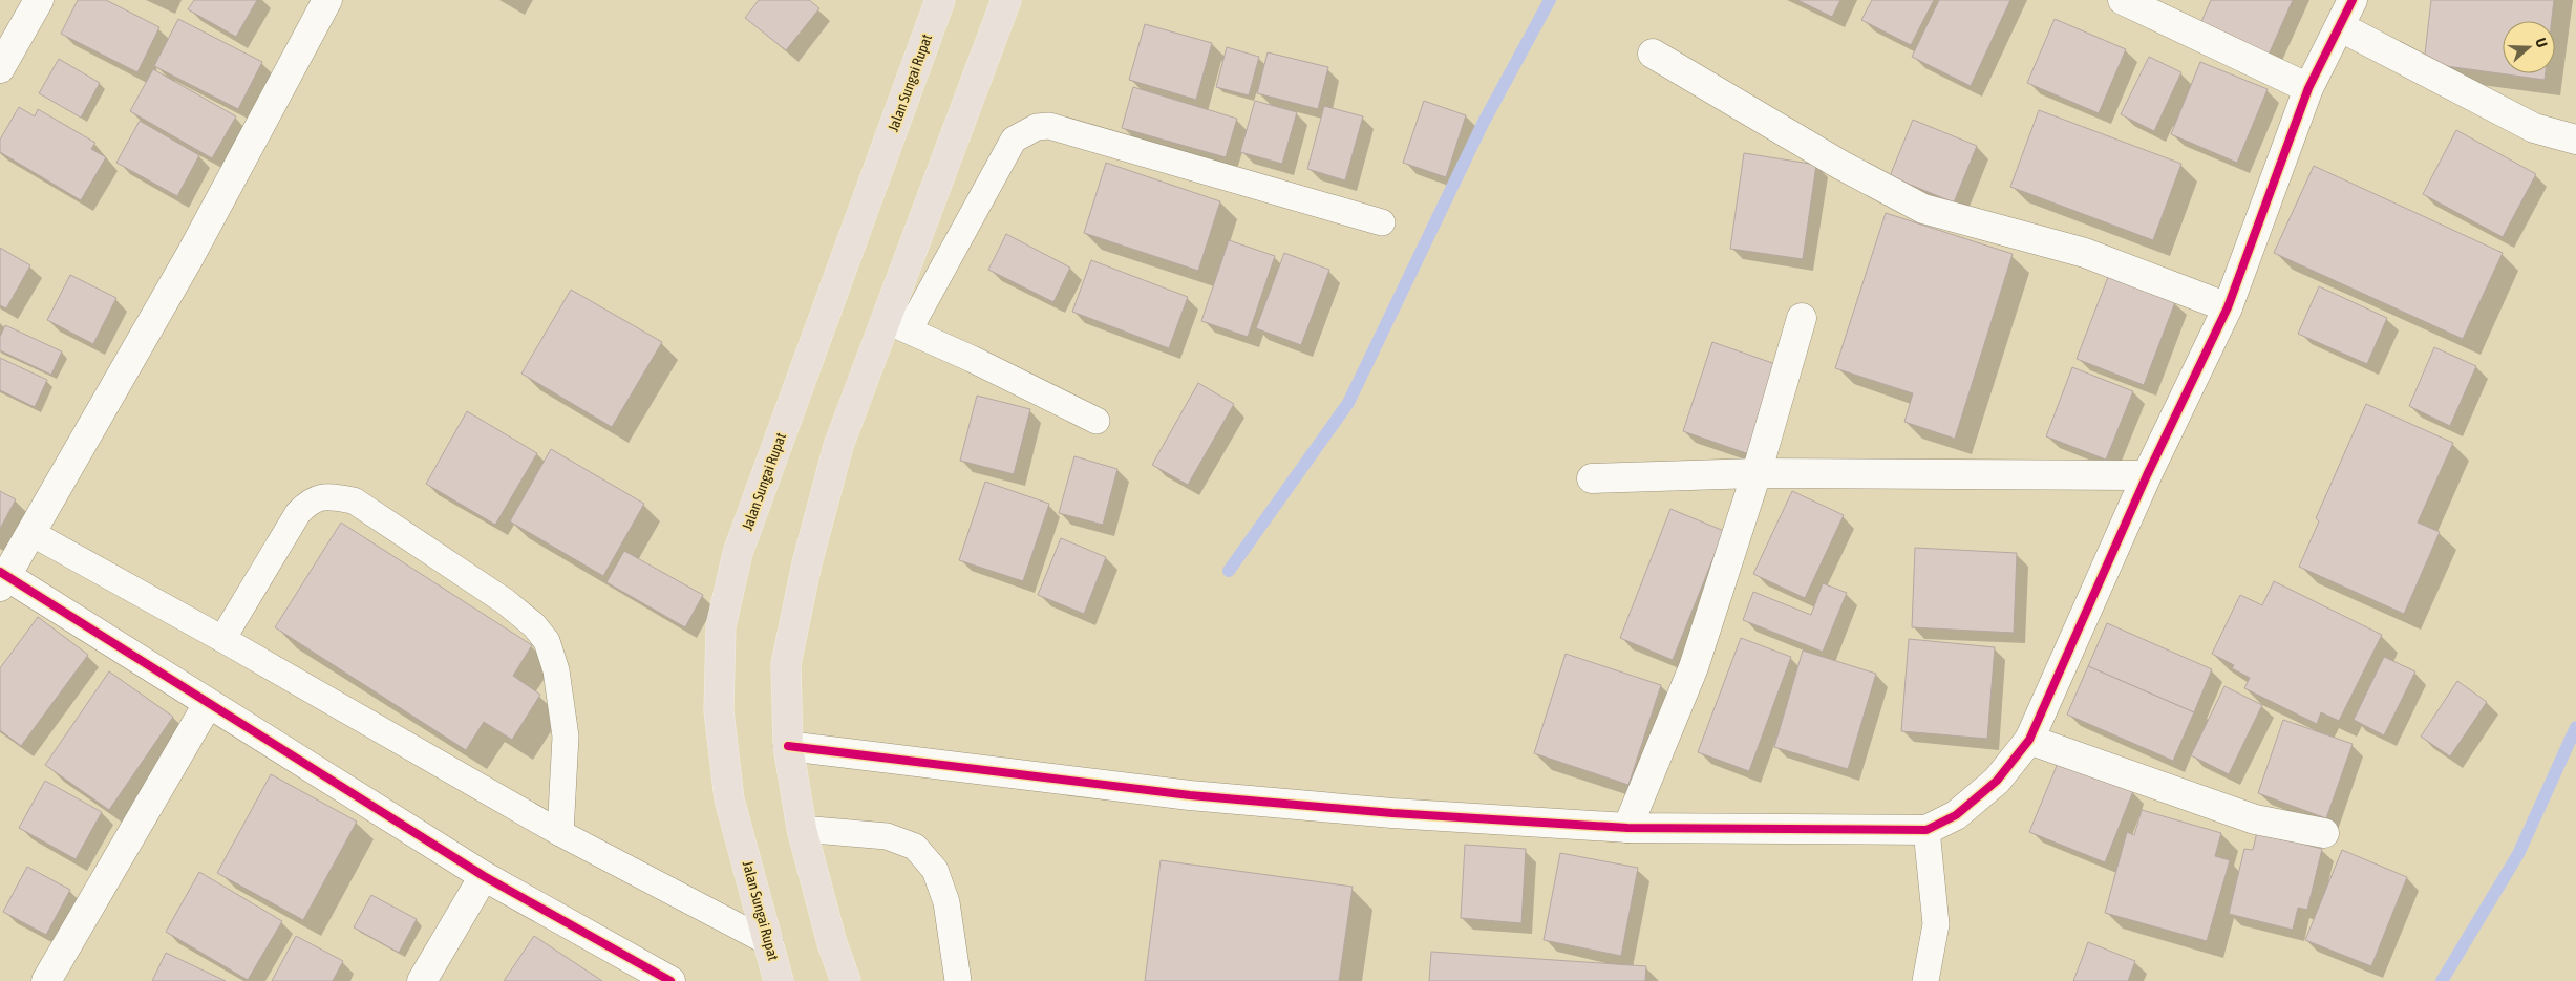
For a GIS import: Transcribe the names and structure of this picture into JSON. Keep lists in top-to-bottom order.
{
  "streets": {
    "main road": ["Jalan Sungai Rupat"]
  },
  "north": "right"
}
